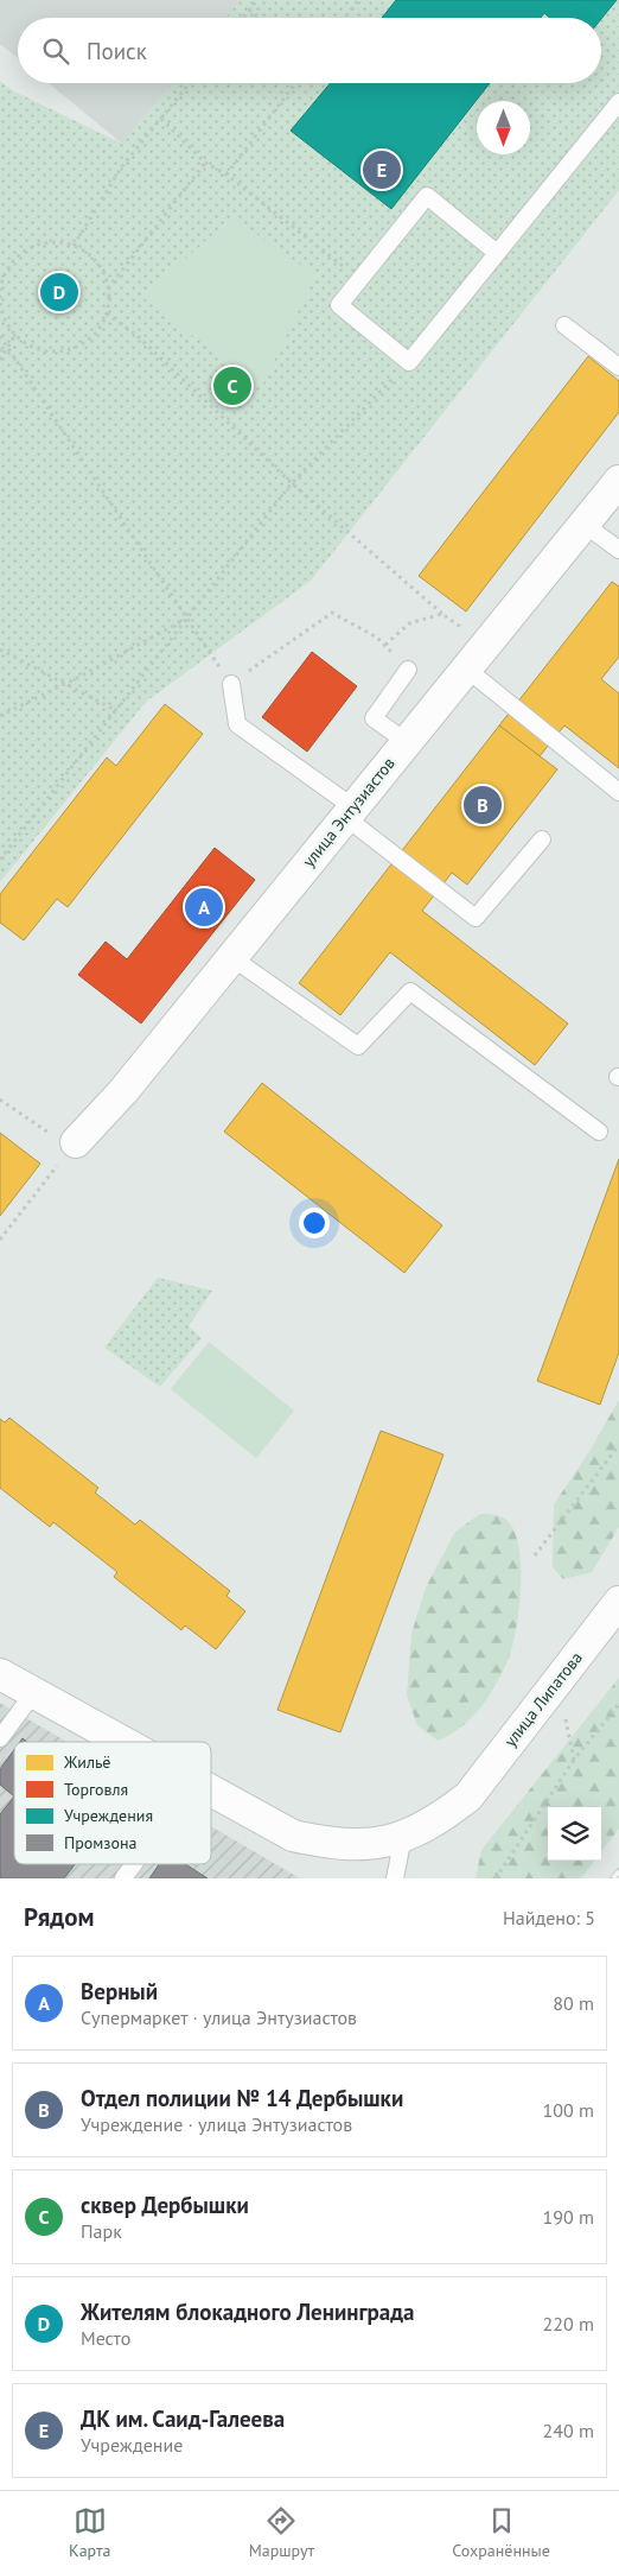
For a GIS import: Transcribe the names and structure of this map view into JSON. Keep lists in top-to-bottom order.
{
  "streets": {
    "street": ["улица Энтузиастов", "улица Липатова"]
  },
  "legend": [
    "Жильё",
    "Торговля",
    "Учреждения",
    "Промзона"
  ],
  "north": "bottom",
  "page": {
    "search": "Поиск",
    "pins": [
      "E",
      "D",
      "C",
      "B",
      "A"
    ],
    "heading": ["Рядом", "Найдено: 5"],
    "list": [
      {
        "mark": "A",
        "name": "Верный",
        "note": "Супермаркет · улица Энтузиастов",
        "value": "80 m"
      },
      {
        "mark": "B",
        "name": "Отдел полиции № 14 Дербышки",
        "note": "Учреждение · улица Энтузиастов",
        "value": "100 m"
      },
      {
        "mark": "C",
        "name": "сквер Дербышки",
        "note": "Парк",
        "value": "190 m"
      },
      {
        "mark": "D",
        "name": "Жителям блокадного Ленинграда",
        "note": "Место",
        "value": "220 m"
      },
      {
        "mark": "E",
        "name": "ДК им. Саид-Галеева",
        "note": "Учреждение",
        "value": "240 m"
      }
    ],
    "nav": ["Карта", "Маршрут", "Сохранённые"]
  }
}
